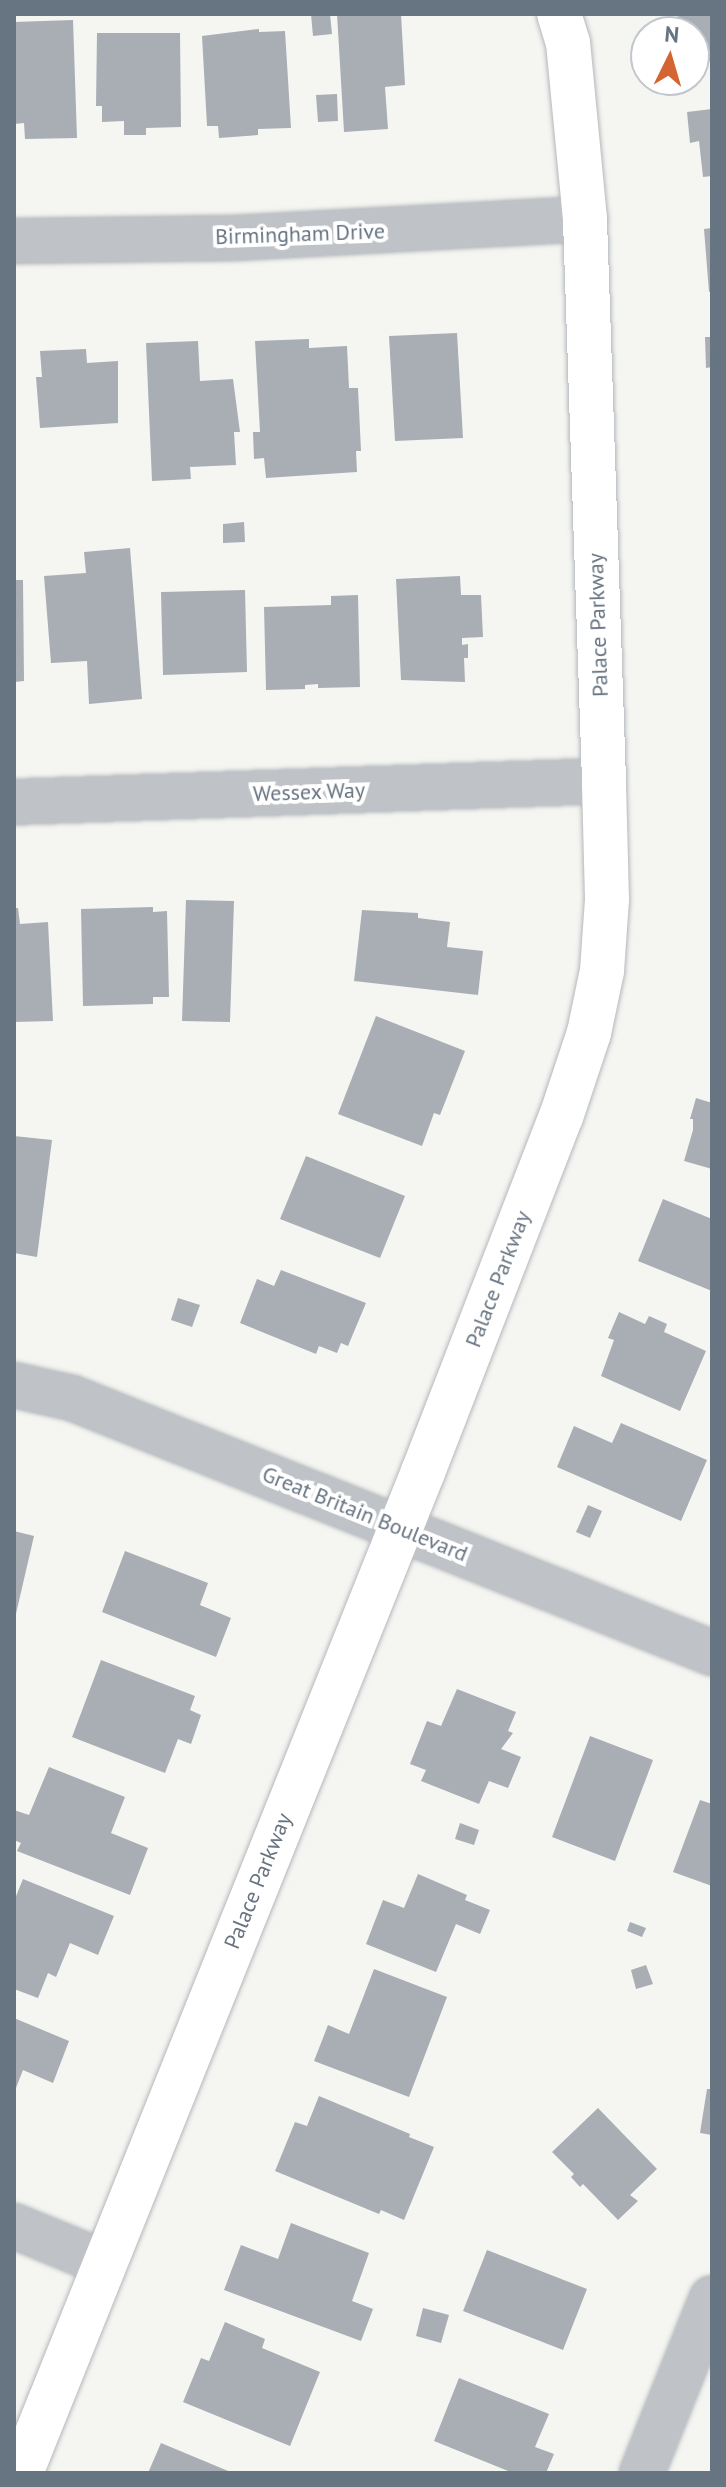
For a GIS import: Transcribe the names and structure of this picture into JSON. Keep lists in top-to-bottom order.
{
  "streets": {
    "street": [
      "Birmingham Drive",
      "Palace Parkway",
      "Wessex Way",
      "Great Britain Boulevard"
    ]
  },
  "crossings": [
    ["Birmingham Drive", "Palace Parkway"],
    ["Palace Parkway", "Wessex Way"],
    ["Palace Parkway", "Great Britain Boulevard"]
  ],
  "north": "top"
}
